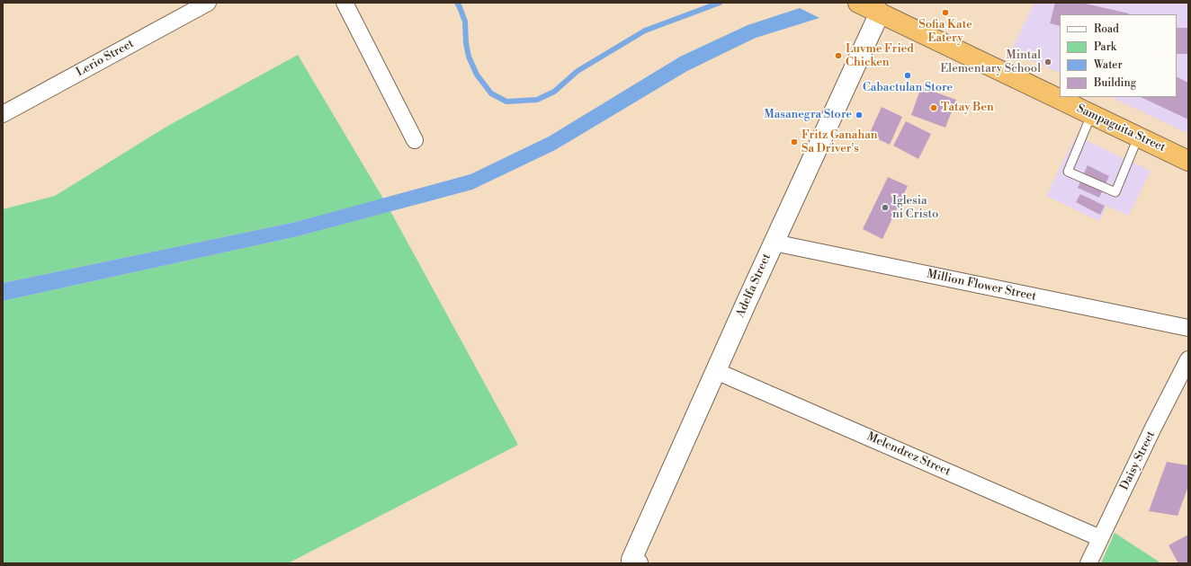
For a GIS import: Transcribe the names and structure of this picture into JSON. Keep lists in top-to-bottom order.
{
  "streets": {
    "highway": ["Sampaguita Street"],
    "street": [
      "Lerio Street",
      "Adelfa Street",
      "Million Flower Street",
      "Melendrez Street",
      "Daisy Street"
    ]
  },
  "crossings": [
    ["Sampaguita Street", "Adelfa Street"],
    ["Adelfa Street", "Million Flower Street"],
    ["Adelfa Street", "Melendrez Street"],
    ["Melendrez Street", "Daisy Street"]
  ],
  "places": [
    "Sofia Kate Eatery",
    "Luvme Fried Chicken",
    "Mintal Elementary School",
    "Cabactulan Store",
    "Tatay Ben",
    "Masanegra Store",
    "Fritz Ganahan Sa Driver's",
    "Iglesia ni Cristo"
  ],
  "legend": [
    "Road",
    "Park",
    "Water",
    "Building"
  ]
}
